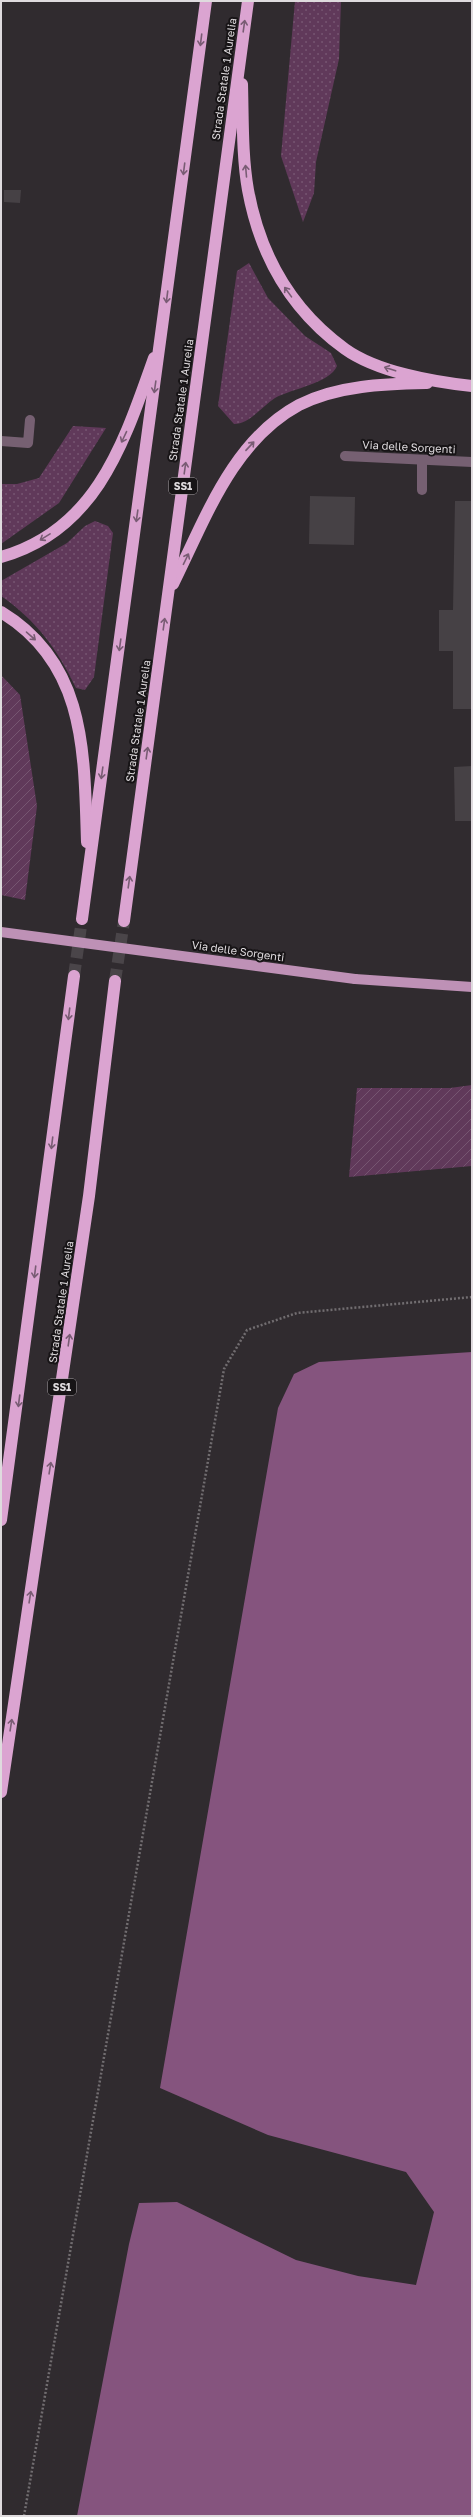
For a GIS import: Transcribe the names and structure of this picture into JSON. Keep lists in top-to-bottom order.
{
  "streets": {
    "highway": ["Strada Statale 1 Aurelia", "SS1"],
    "main road": ["Via delle Sorgenti"]
  }
}
